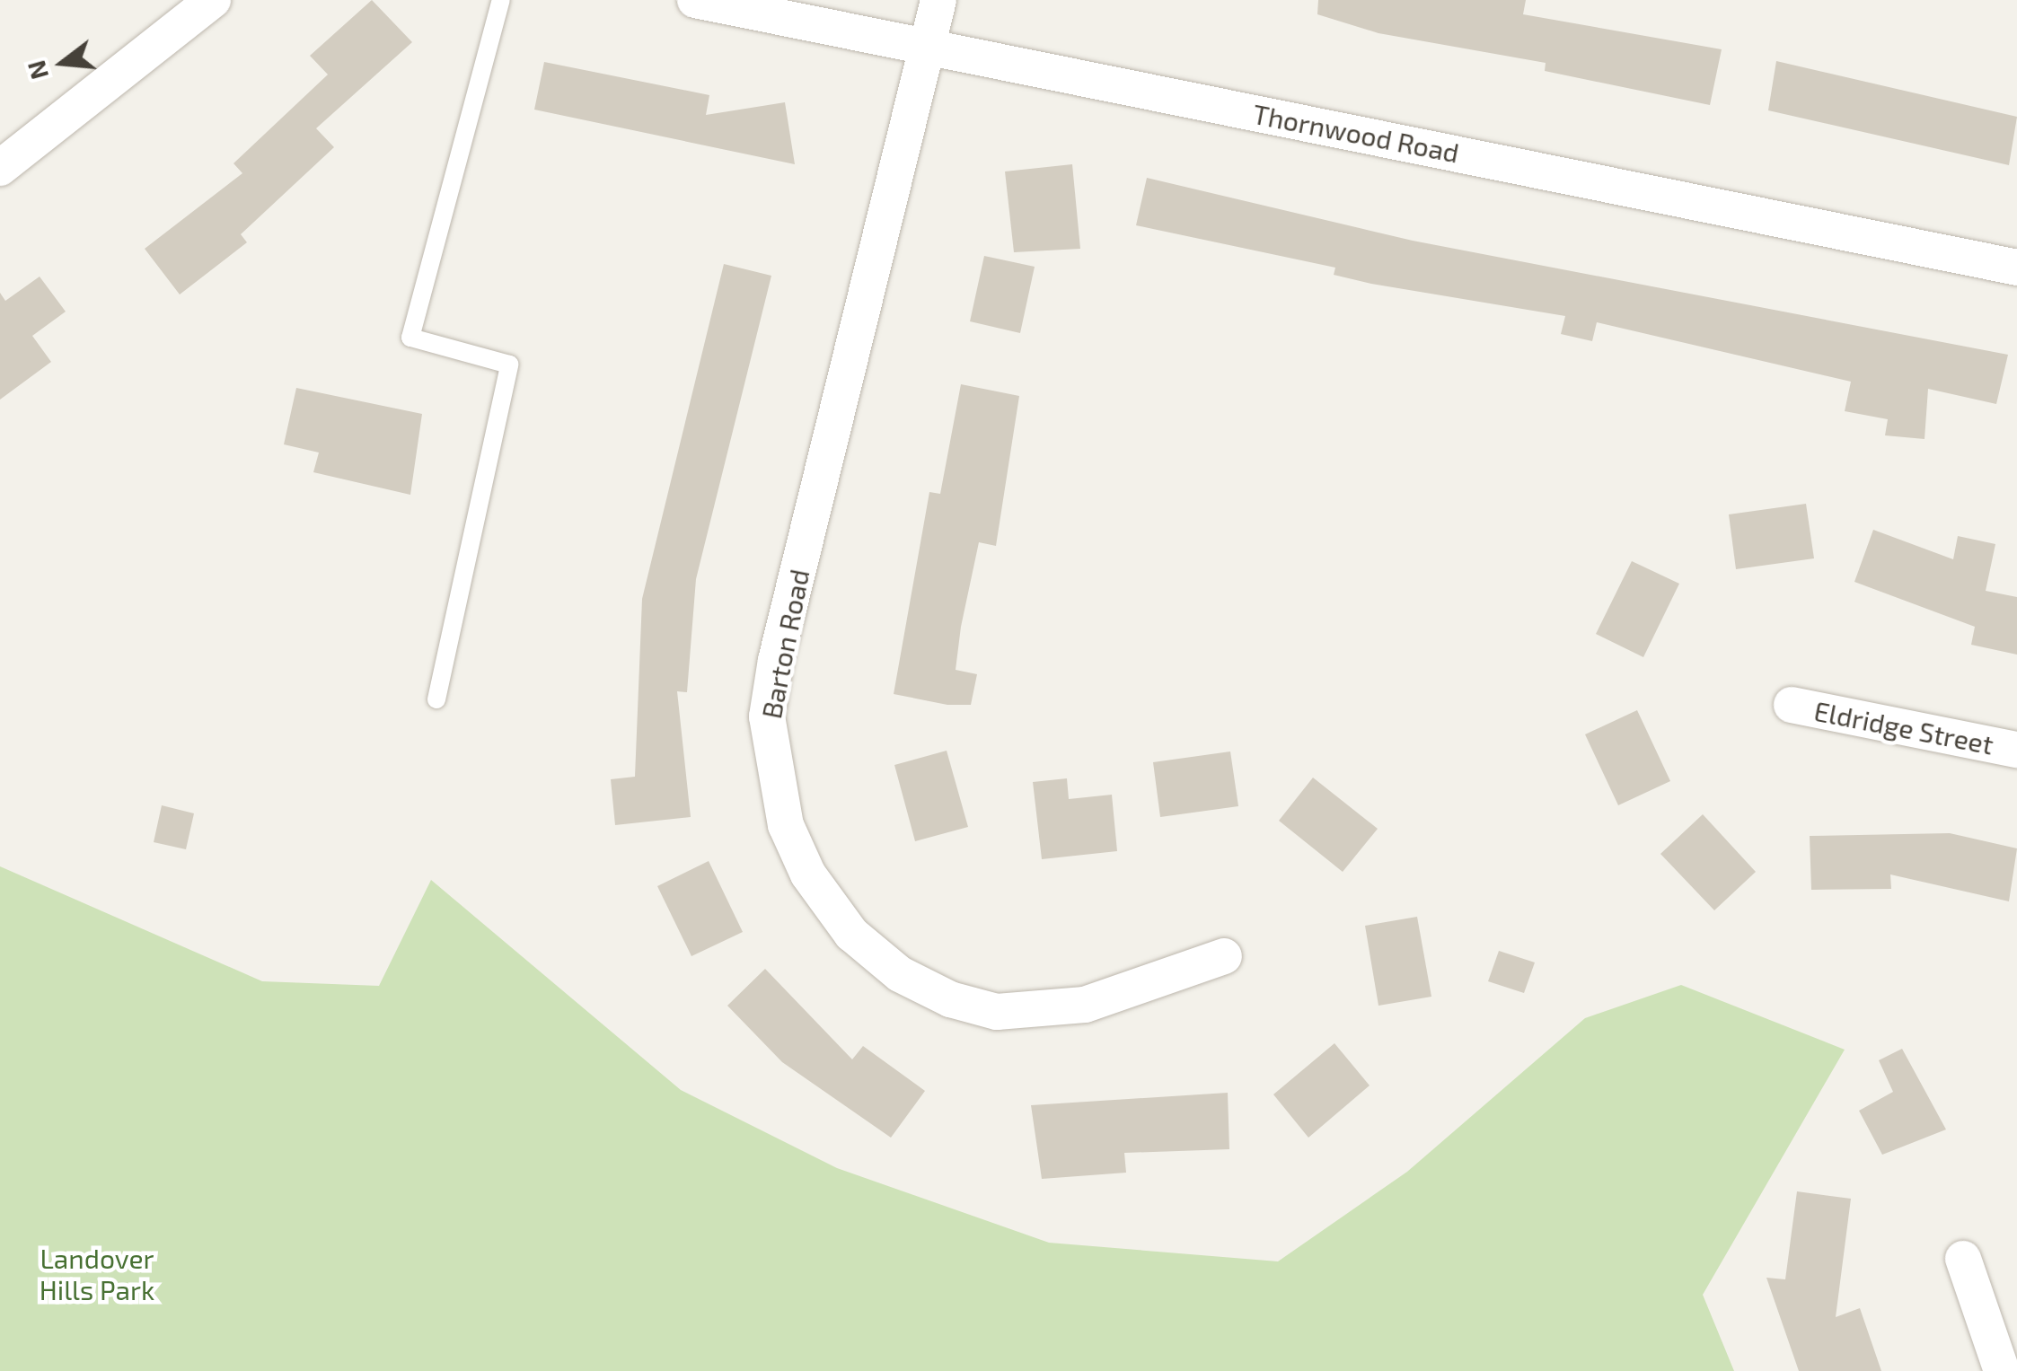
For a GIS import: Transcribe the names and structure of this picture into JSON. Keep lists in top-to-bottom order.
{
  "streets": {
    "street": ["Thornwood Road", "Barton Road", "Eldridge Street"]
  },
  "crossings": [
    ["Thornwood Road", "Barton Road"]
  ],
  "parks": ["Landover Hills Park"],
  "north": "left"
}
